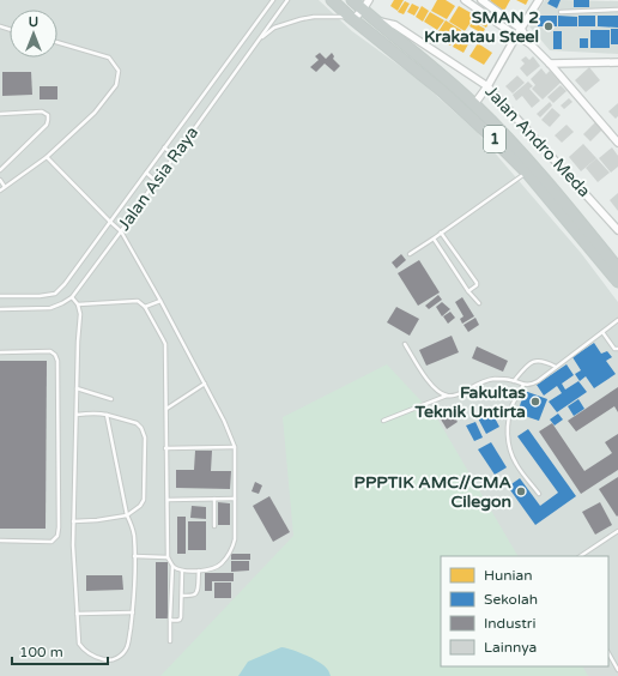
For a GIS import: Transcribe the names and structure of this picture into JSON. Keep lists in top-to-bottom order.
{
  "streets": {
    "highway": ["1"],
    "street": ["Jalan Andro Meda"],
    "lane": ["Jalan Asia Raya"]
  },
  "crossings": [
    ["1", "Jalan Andro Meda"]
  ],
  "places": ["SMAN 2 Krakatau Steel", "Fakultas Teknik Untirta", "PPPTIK AMC//CMA Cilegon"],
  "legend": [
    "Hunian",
    "Sekolah",
    "Industri",
    "Lainnya"
  ],
  "scale_bar": "100 m",
  "north": "top"
}
